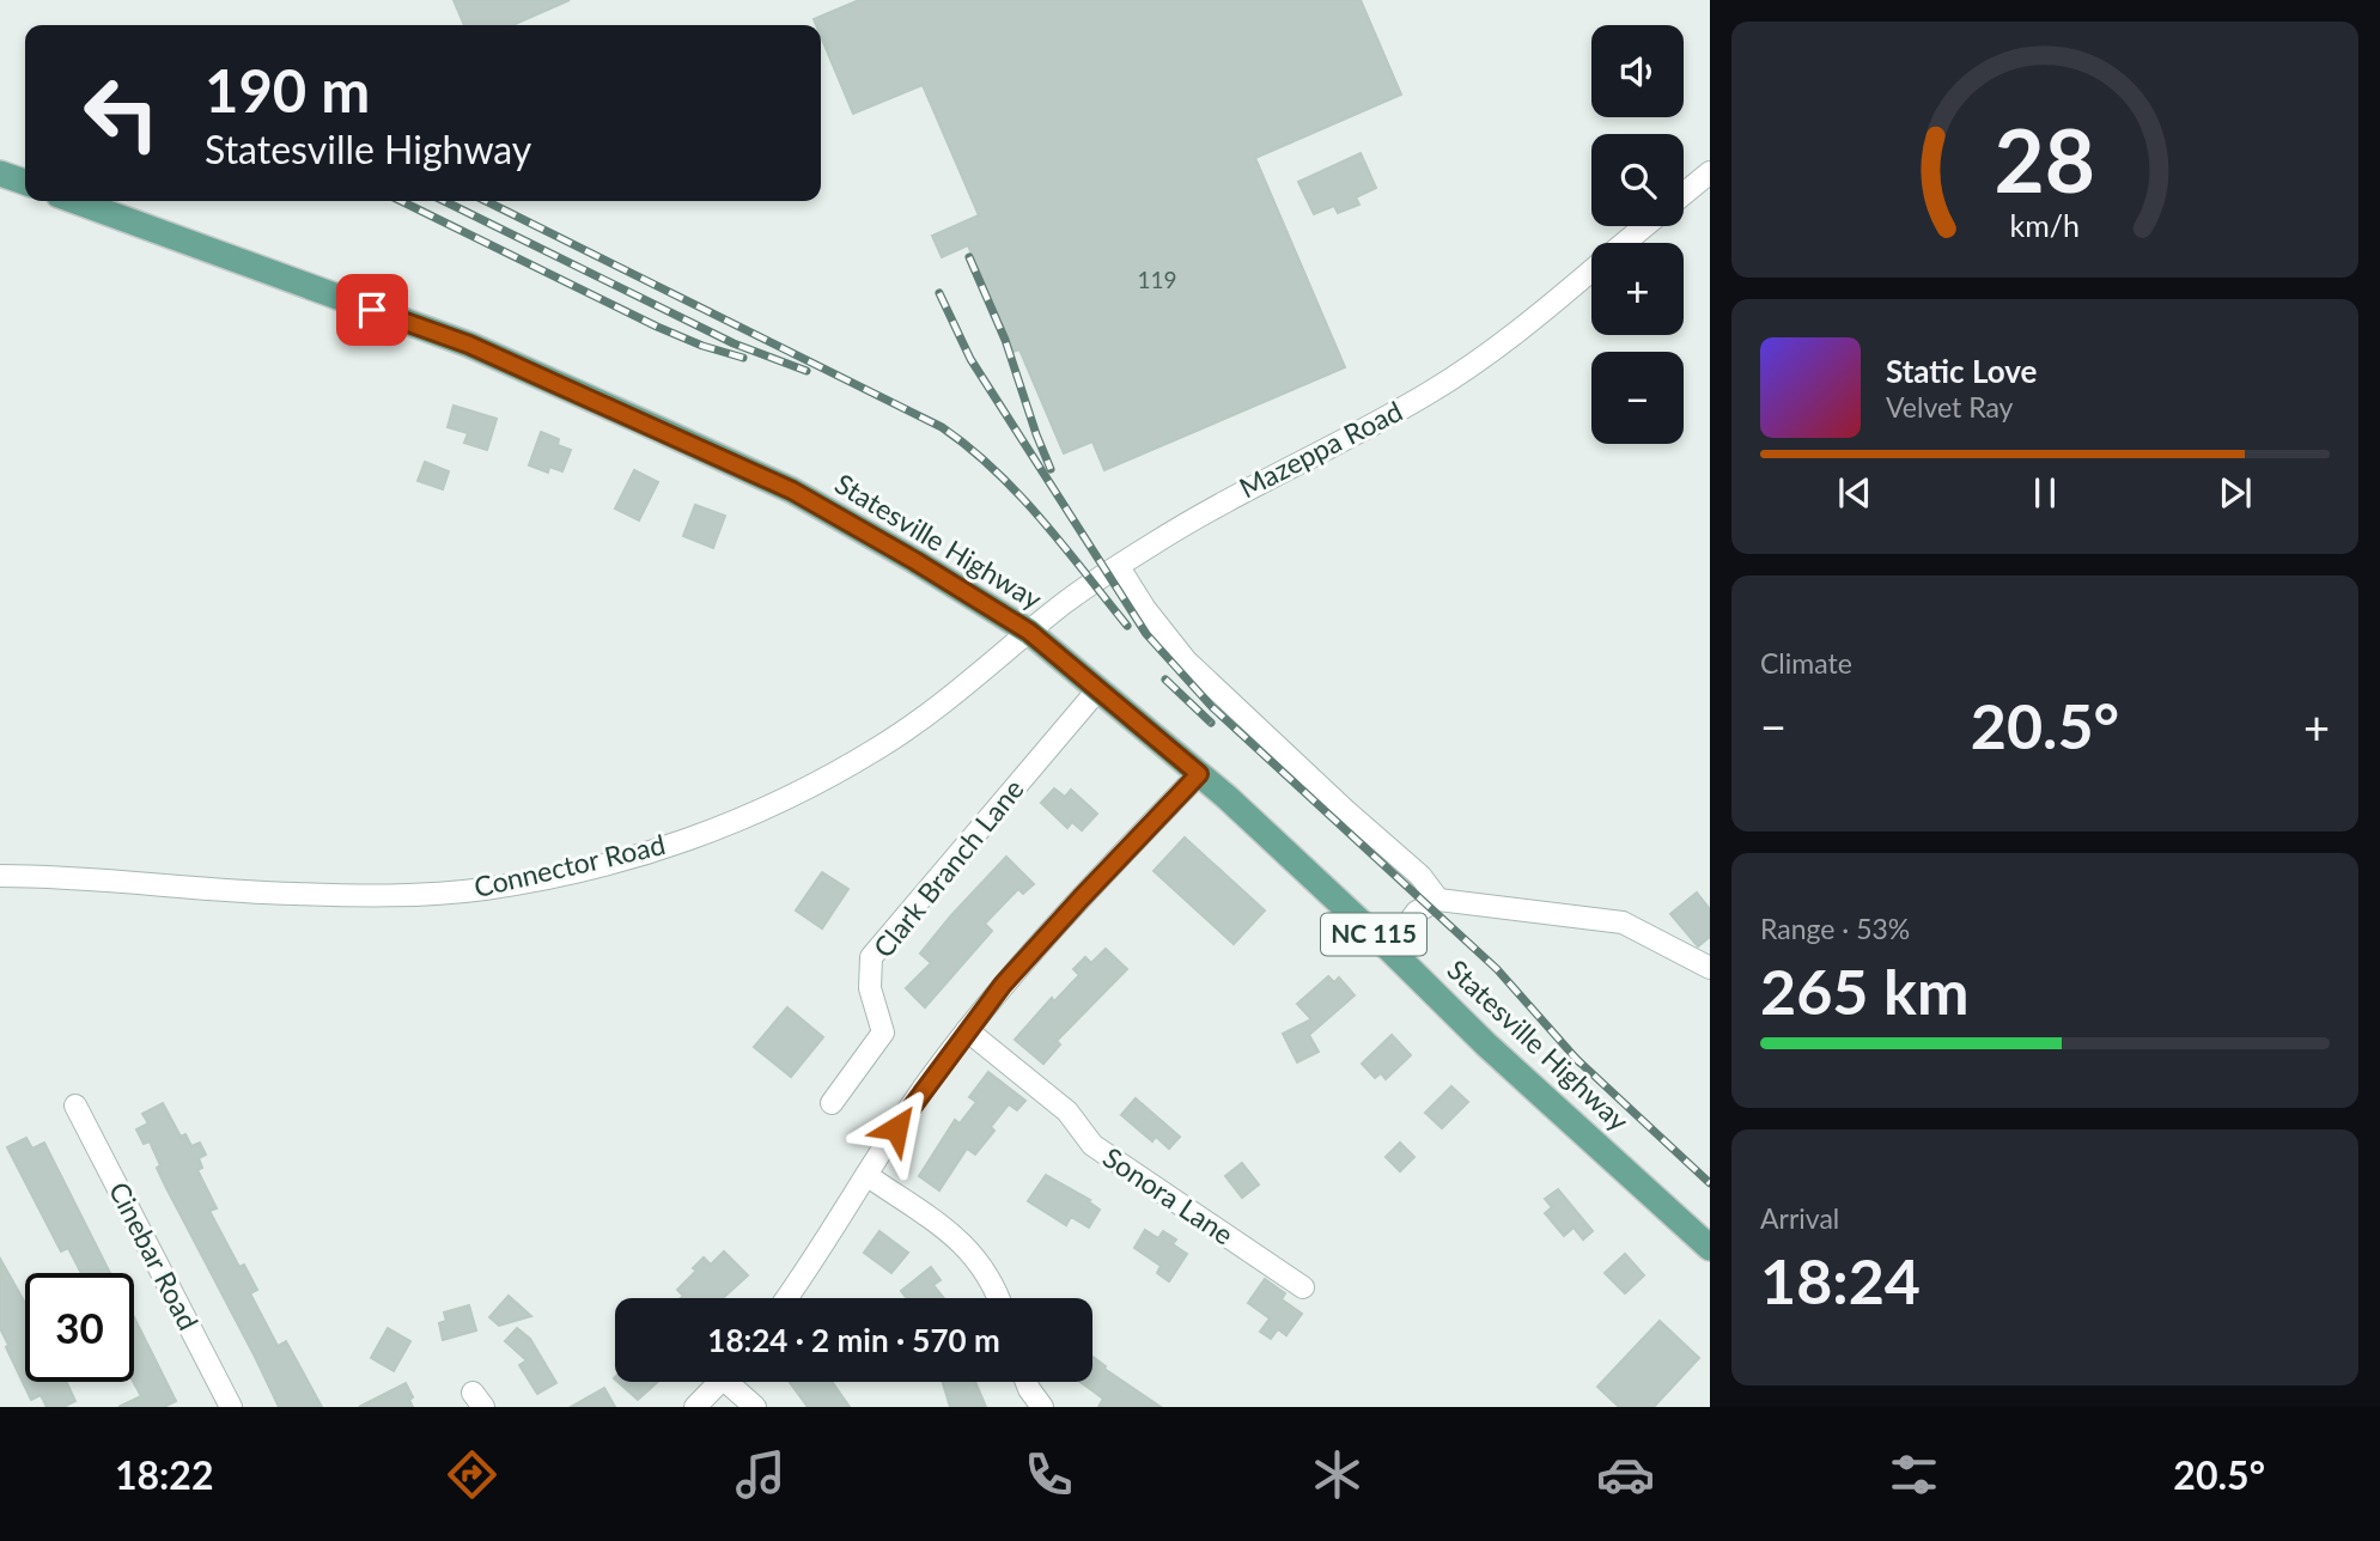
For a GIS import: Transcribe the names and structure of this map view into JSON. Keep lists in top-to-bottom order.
{
  "streets": {
    "main road": ["Statesville Highway", "NC 115"],
    "street": [
      "Mazeppa Road",
      "Connector Road",
      "Clark Branch Lane",
      "Sonora Lane",
      "Cinebar Road"
    ]
  },
  "crossings": [
    ["Mazeppa Road", "Statesville Highway"],
    ["Mazeppa Road", "Connector Road"],
    ["Statesville Highway", "Connector Road"],
    ["Statesville Highway", "Clark Branch Lane"]
  ],
  "house_numbers": ["119"],
  "page": {
    "map_buttons": ["+", "−"],
    "turn": ["190 m", "Statesville Highway"],
    "song": ["Static Love", "Velvet Ray"],
    "tile": [
      "Climate",
      ["Range · 53%", "265 km"],
      ["Arrival", "18:24"]
    ],
    "heat": ["−", "20.5°", "+"],
    "limit": "30",
    "trip": "18:24 · 2 min · 570 m",
    "tabs": ["18:22", "20.5°"],
    "gauge": ["28", "km/h"]
  }
}
